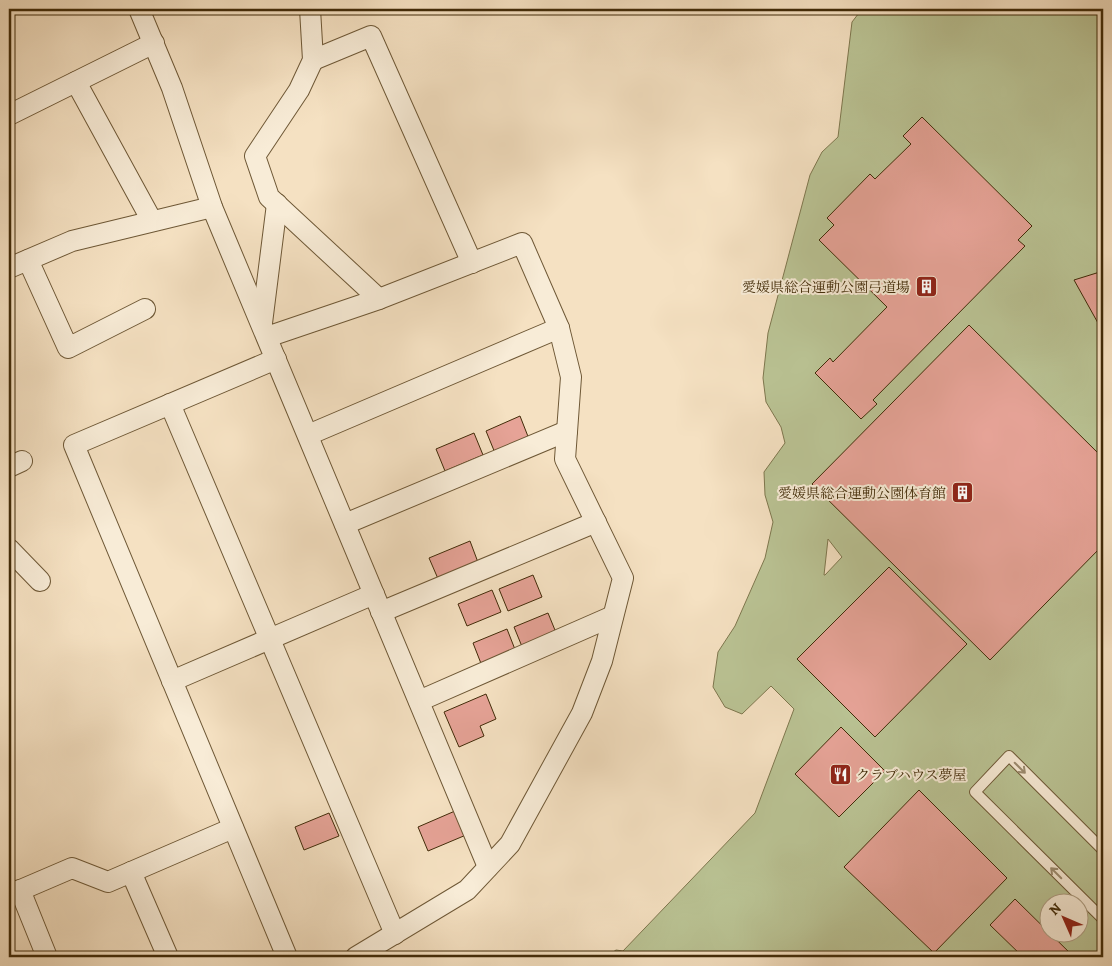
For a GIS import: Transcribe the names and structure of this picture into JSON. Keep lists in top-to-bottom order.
{
  "places": {
    "building": ["愛媛県総合運動公園弓道場", "愛媛県総合運動公園体育館"],
    "restaurant": ["クラブハウス夢屋"]
  },
  "north": "top left"
}
